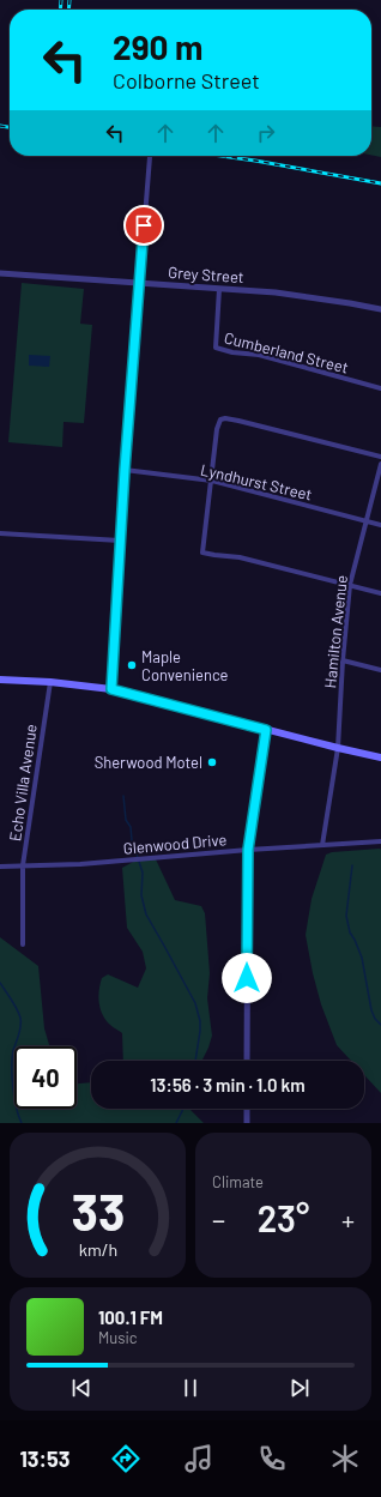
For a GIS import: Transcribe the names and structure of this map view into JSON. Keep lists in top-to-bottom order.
{
  "streets": {
    "street": [
      "Grey Street",
      "Cumberland Street",
      "Lyndhurst Street",
      "Hamilton Avenue",
      "Echo Villa Avenue",
      "Glenwood Drive"
    ]
  },
  "crossings": [
    ["Grey Street", "Cumberland Street"],
    ["Lyndhurst Street", "Hamilton Avenue"],
    ["Hamilton Avenue", "Glenwood Drive"],
    ["Echo Villa Avenue", "Glenwood Drive"]
  ],
  "places": ["Maple Convenience", "Sherwood Motel"],
  "page": {
    "turn": ["290 m", "Colborne Street"],
    "limit": "40",
    "trip": "13:56 · 3 min · 1.0 km",
    "tile": "Climate",
    "heat": ["−", "23°", "+"],
    "song": ["100.1 FM", "Music"],
    "tabs": "13:53",
    "gauge": ["33", "km/h"]
  }
}
